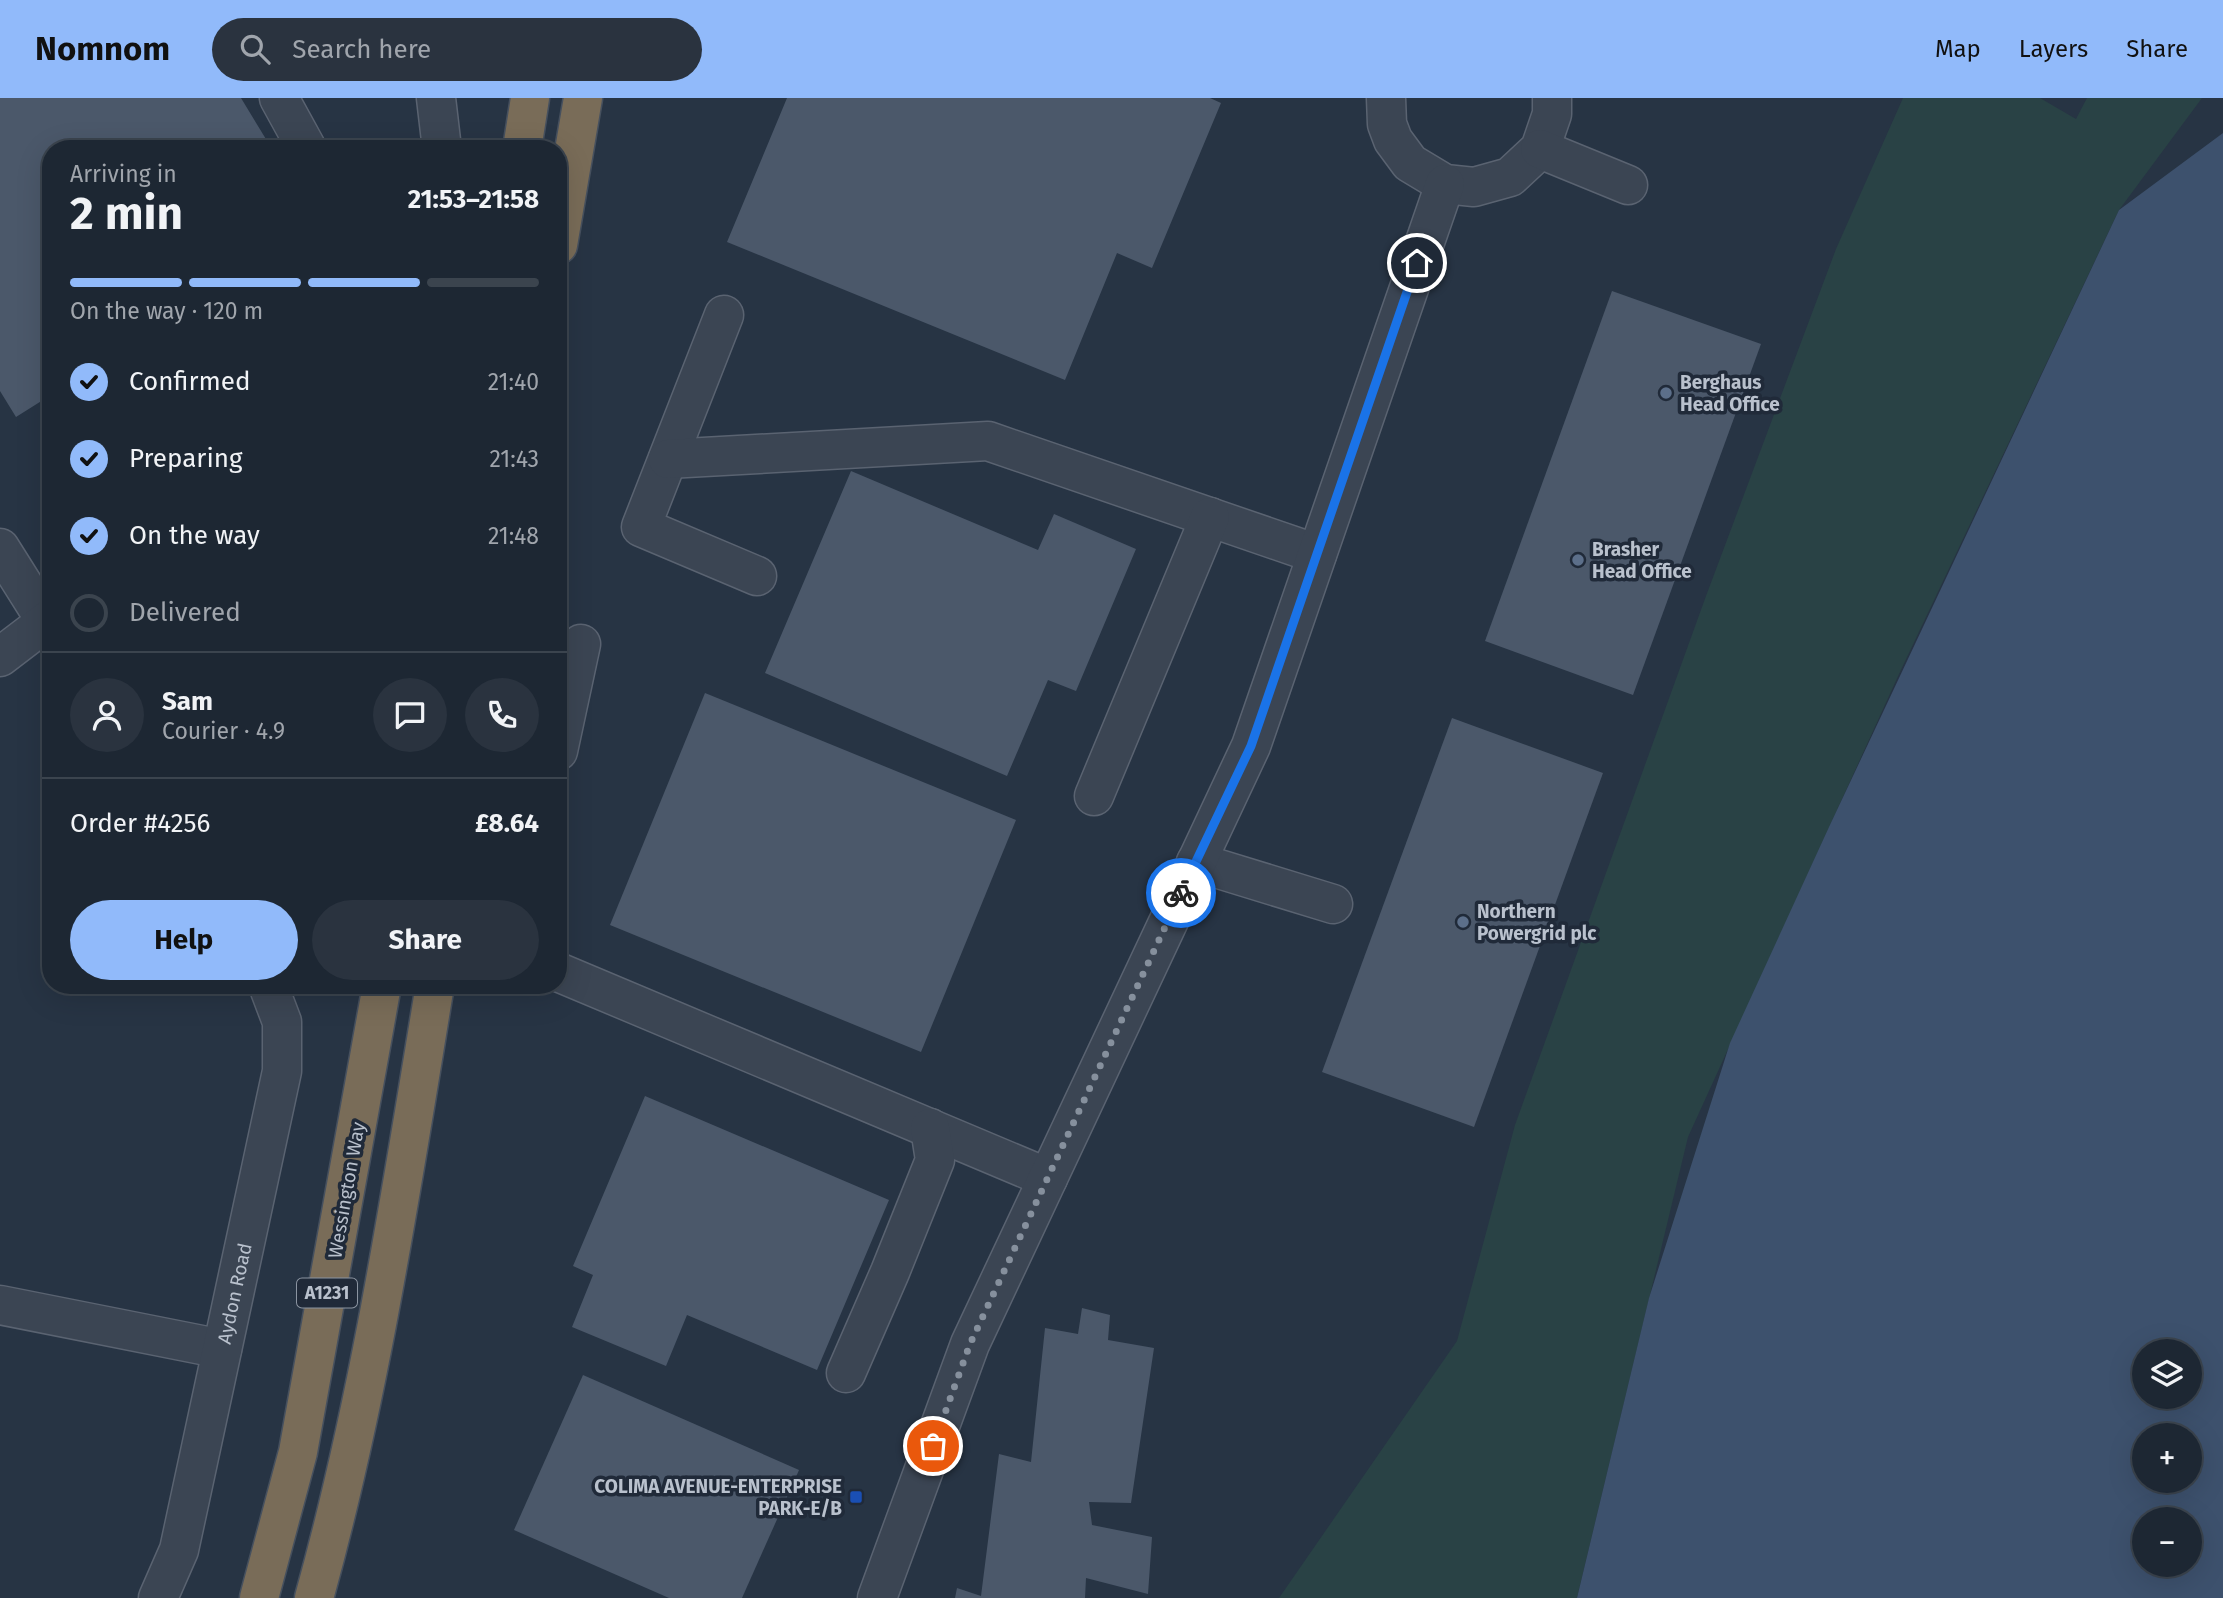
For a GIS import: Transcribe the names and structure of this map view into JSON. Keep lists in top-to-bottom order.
{
  "streets": {
    "highway": ["Wessington Way", "A1231"],
    "street": ["Aydon Road"]
  },
  "places": {
    "other": ["Berghaus Head Office", "Brasher Head Office", "Northern Powergrid plc"],
    "transit": ["COLIMA AVENUE-ENTERPRISE PARK-E/B"]
  },
  "page": {
    "header": "Nomnom",
    "search": "Search here",
    "nav": ["Map", "Layers", "Share"],
    "heading": ["2 min", "Arriving in", "21:53–21:58"],
    "panel": [
      "Sam",
      "Courier · 4.9",
      "Order #4256",
      "£8.64"
    ],
    "bar": "On the way · 120 m",
    "list": [
      ["Confirmed", "21:40"],
      ["Preparing", "21:43"],
      ["On the way", "21:48"],
      "Delivered"
    ],
    "buttons": ["Help", "Share"],
    "map_buttons": ["+", "−"]
  }
}
